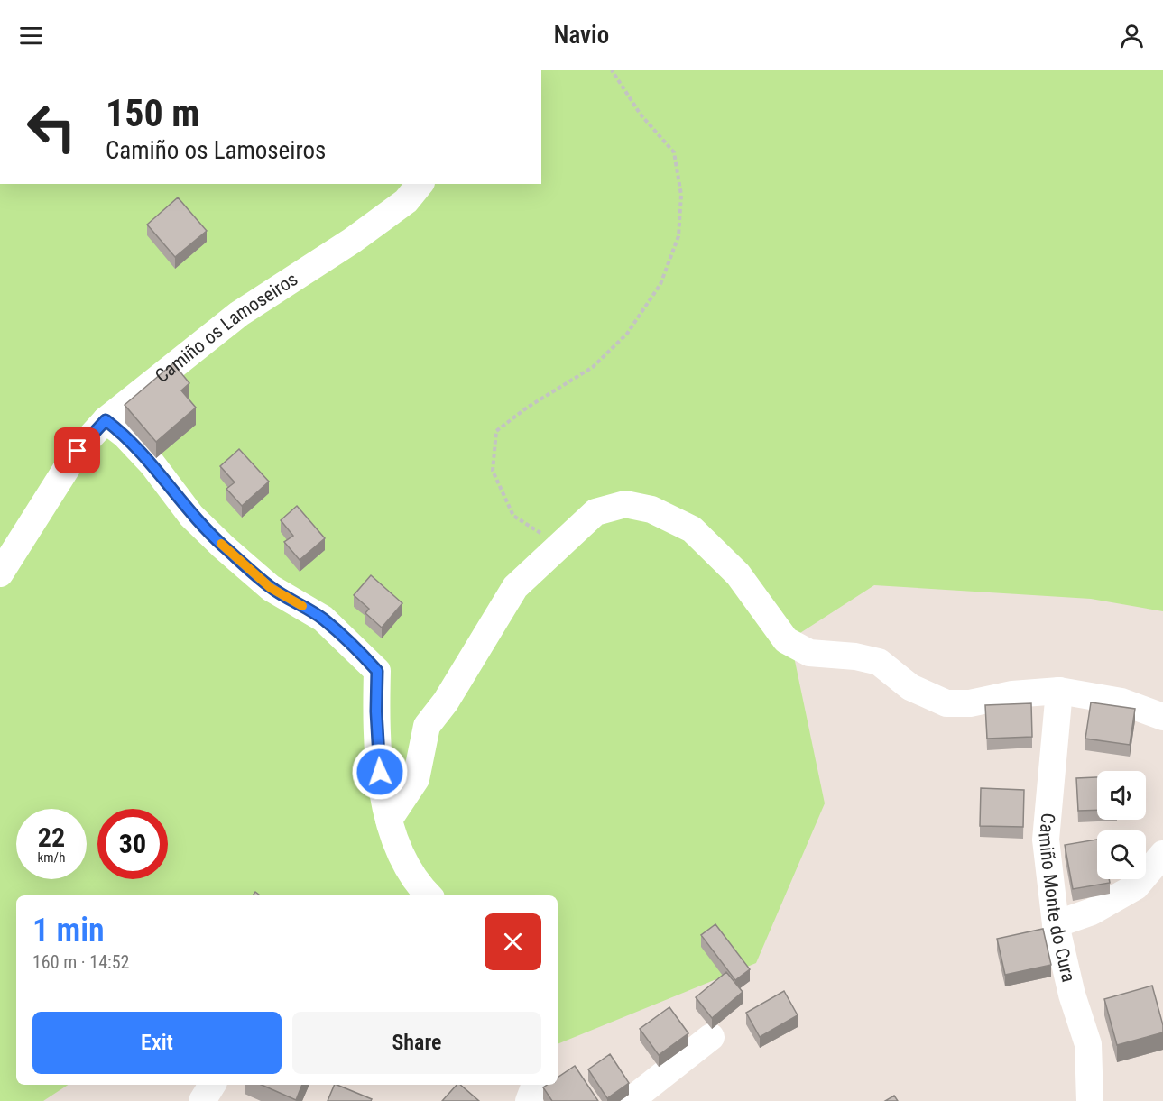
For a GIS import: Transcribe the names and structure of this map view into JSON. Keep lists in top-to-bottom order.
{
  "streets": {
    "street": ["Camiño os Lamoseiros", "Camiño Monte do Cura"]
  },
  "page": {
    "header": "Navio",
    "turn": ["150 m", "Camiño os Lamoseiros"],
    "speed": "22 km/h",
    "limit": "30",
    "heading": ["1 min", "160 m · 14:52"],
    "buttons": ["Exit", "Share"]
  }
}
